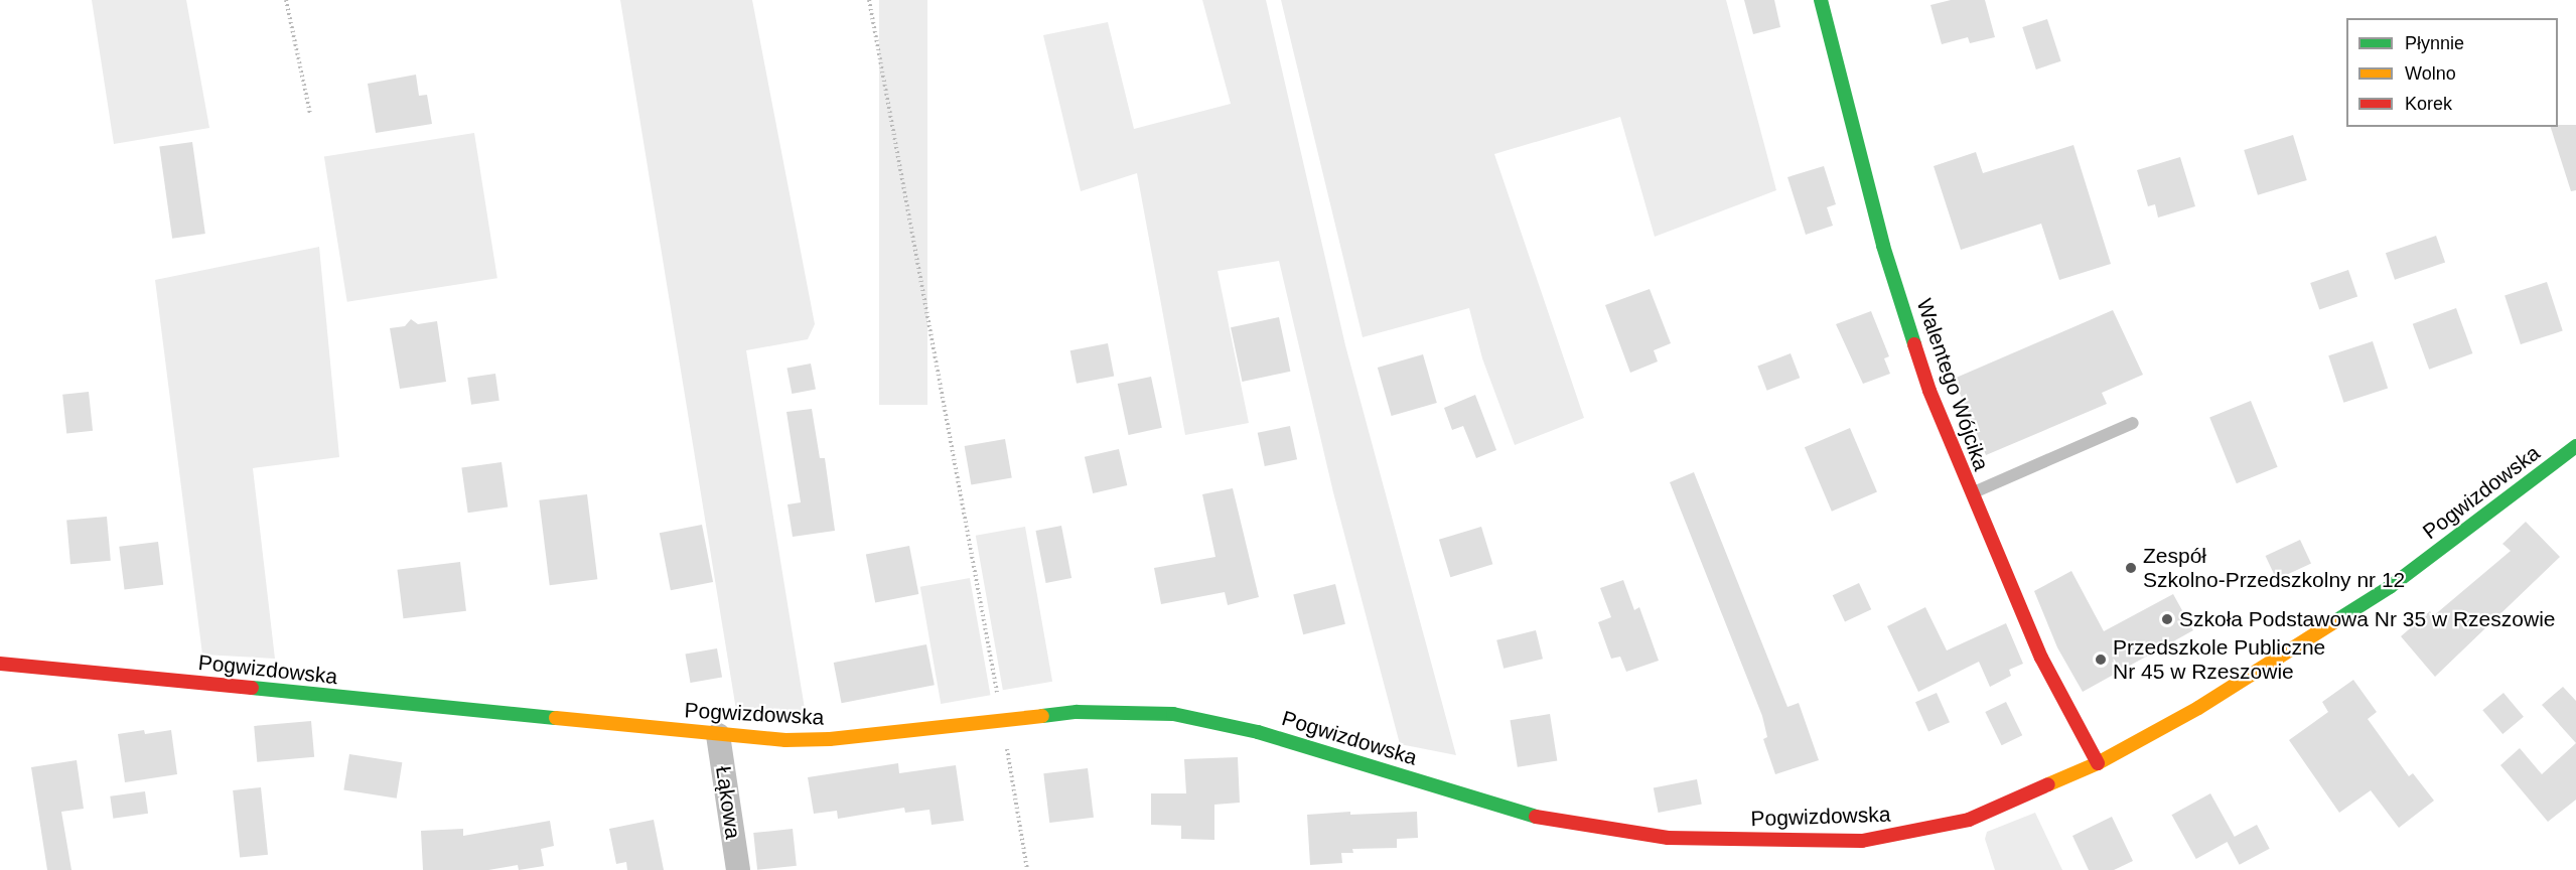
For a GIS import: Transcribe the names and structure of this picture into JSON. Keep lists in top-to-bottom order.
{
  "streets": {
    "street": ["Walentego Wójcika", "Pogwizdowska", "Łąkowa"]
  },
  "crossings": [
    ["Walentego Wójcika", "Pogwizdowska"],
    ["Pogwizdowska", "Łąkowa"]
  ],
  "places": ["Zespół Szkolno-Przedszkolny nr 12", "Szkoła Podstawowa Nr 35 w Rzeszowie", "Przedszkole Publiczne Nr 45 w Rzeszowie"],
  "legend": ["Płynnie", "Wolno", "Korek"]
}
